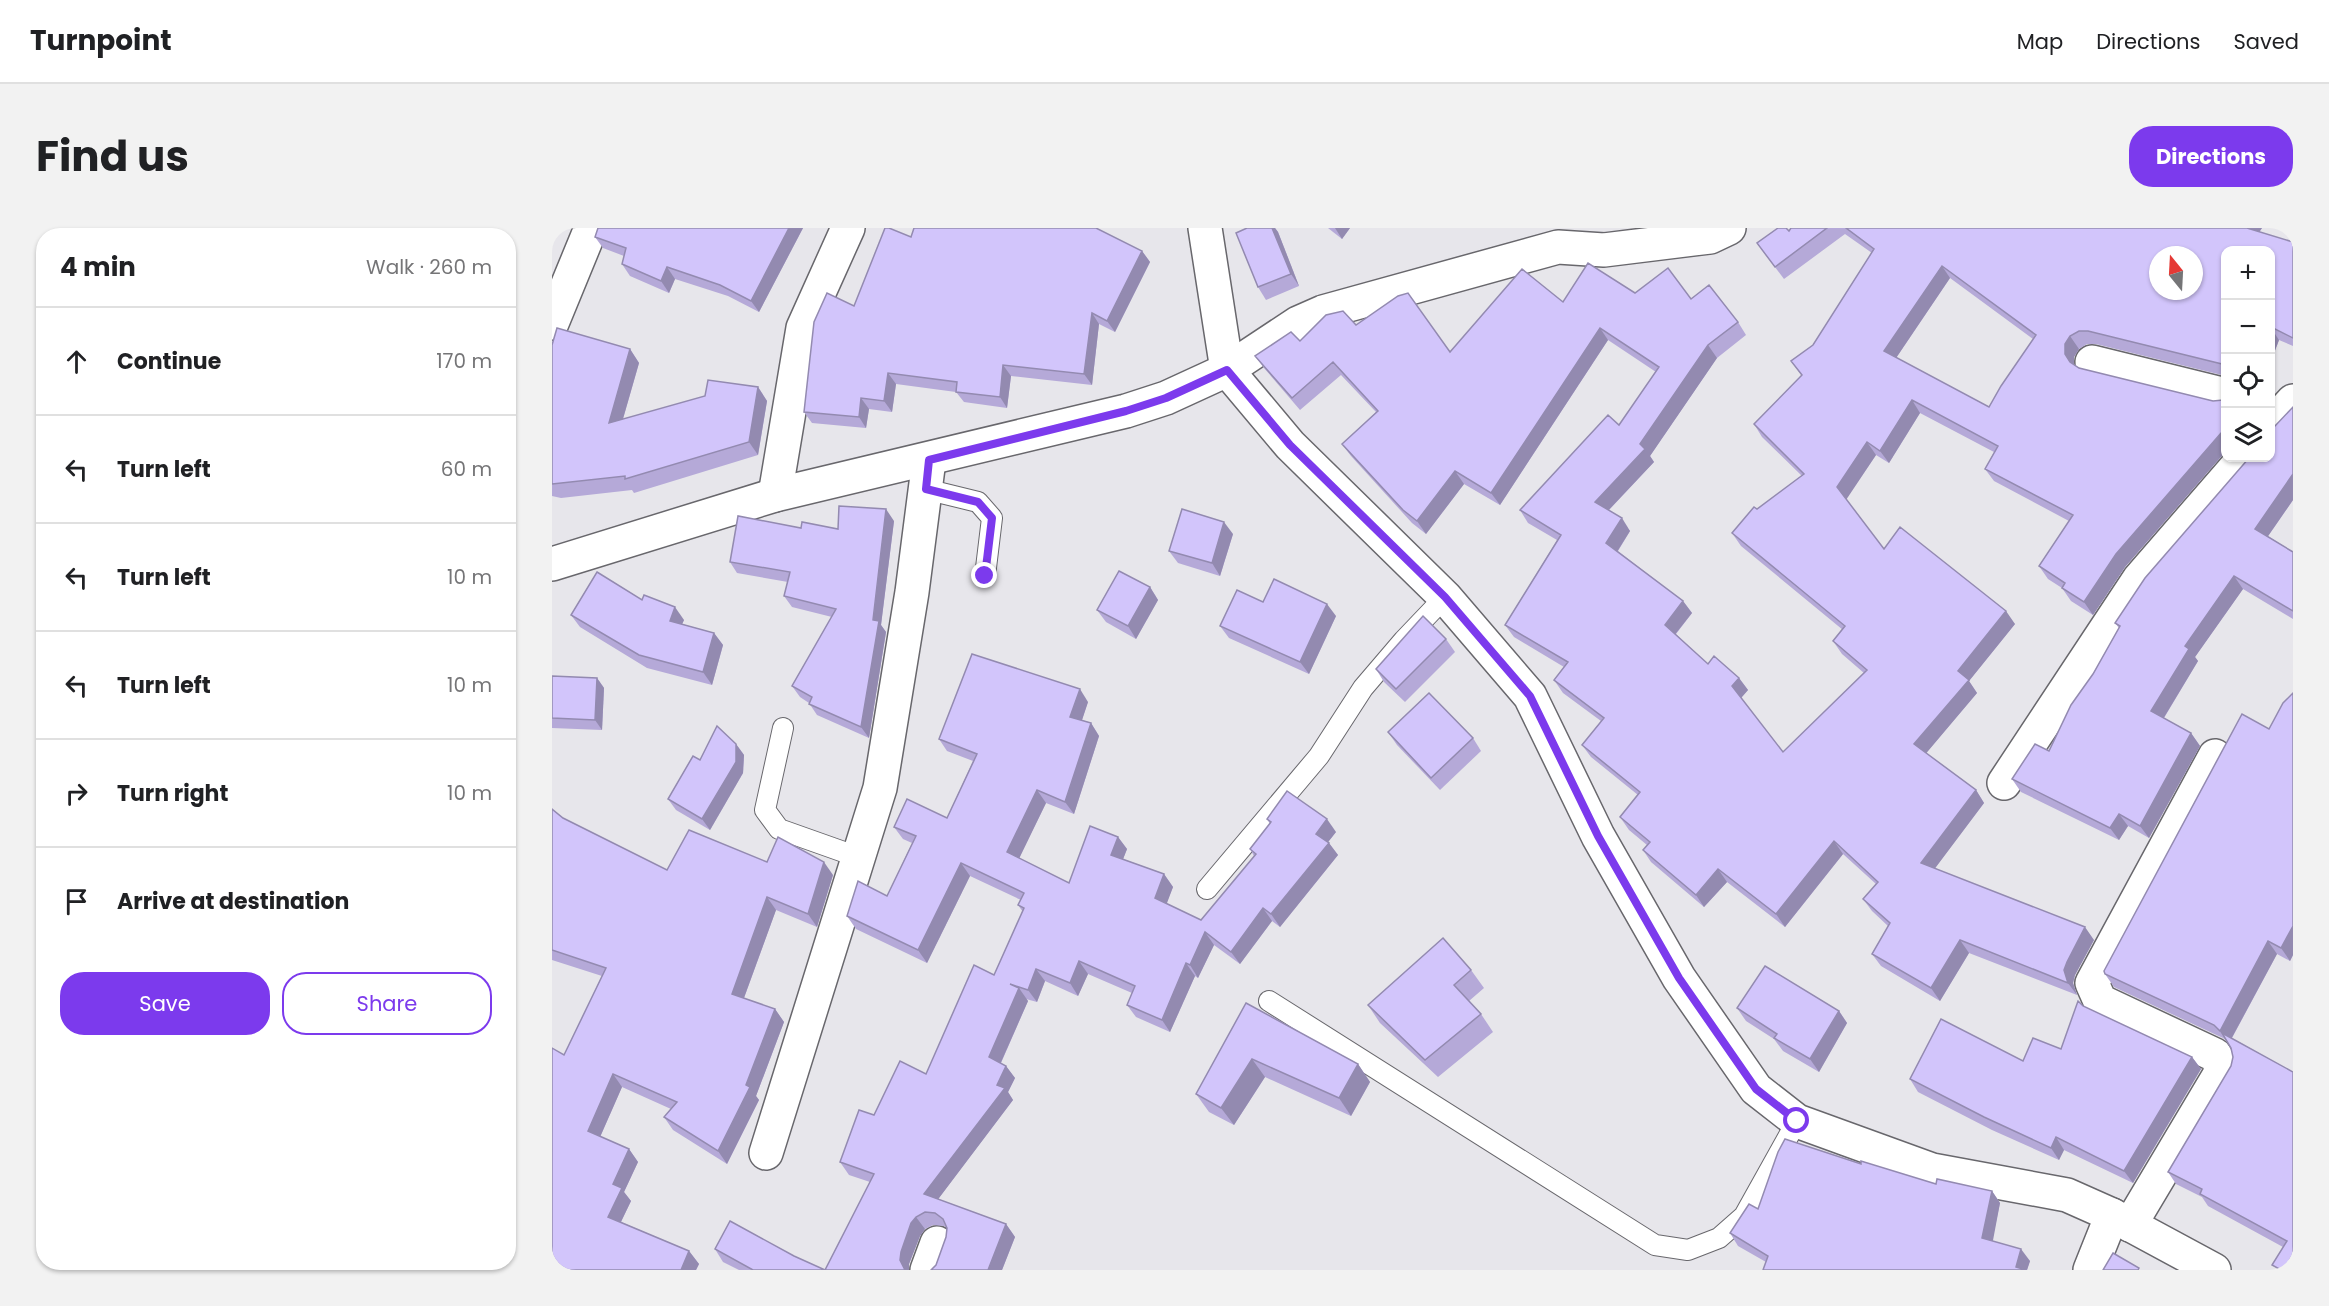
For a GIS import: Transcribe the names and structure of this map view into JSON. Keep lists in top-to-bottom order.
{
  "north": "top",
  "page": {
    "header": "Turnpoint",
    "nav": ["Map", "Directions", "Saved"],
    "title": "Find us",
    "buttons": [
      "Directions",
      ["Save", "Share"]
    ],
    "heading": ["4 min", "Walk · 260 m"],
    "map_buttons": ["+", "−"],
    "list": [
      ["Continue", "170 m"],
      ["Turn left", "60 m"],
      ["Turn left", "10 m"],
      ["Turn left", "10 m"],
      ["Turn right", "10 m"],
      "Arrive at destination"
    ]
  }
}
